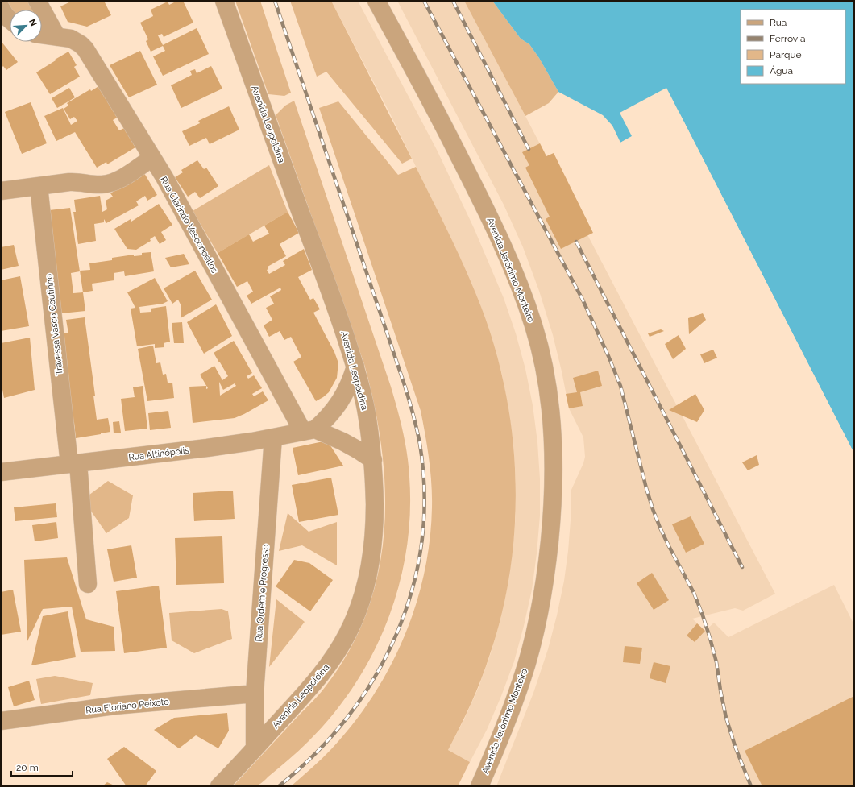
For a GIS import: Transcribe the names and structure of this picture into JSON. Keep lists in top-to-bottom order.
{
  "streets": {
    "street": [
      "Avenida Leopoldina",
      "Rua Clarindo Vasconcellos",
      "Avenida Jerônimo Monteiro",
      "Travessa Vasco Coutinho",
      "Rua Altinópolis",
      "Rua Ordem e Progresso",
      "Rua Floriano Peixoto"
    ]
  },
  "crossings": [
    ["Avenida Leopoldina", "Rua Ordem e Progresso"],
    ["Rua Clarindo Vasconcellos", "Rua Altinópolis"],
    ["Travessa Vasco Coutinho", "Rua Altinópolis"],
    ["Rua Altinópolis", "Rua Ordem e Progresso"],
    ["Rua Ordem e Progresso", "Rua Floriano Peixoto"]
  ],
  "legend": [
    "Rua",
    "Ferrovia",
    "Parque",
    "Água"
  ],
  "scale_bar": "20 m",
  "north": "top right"
}
